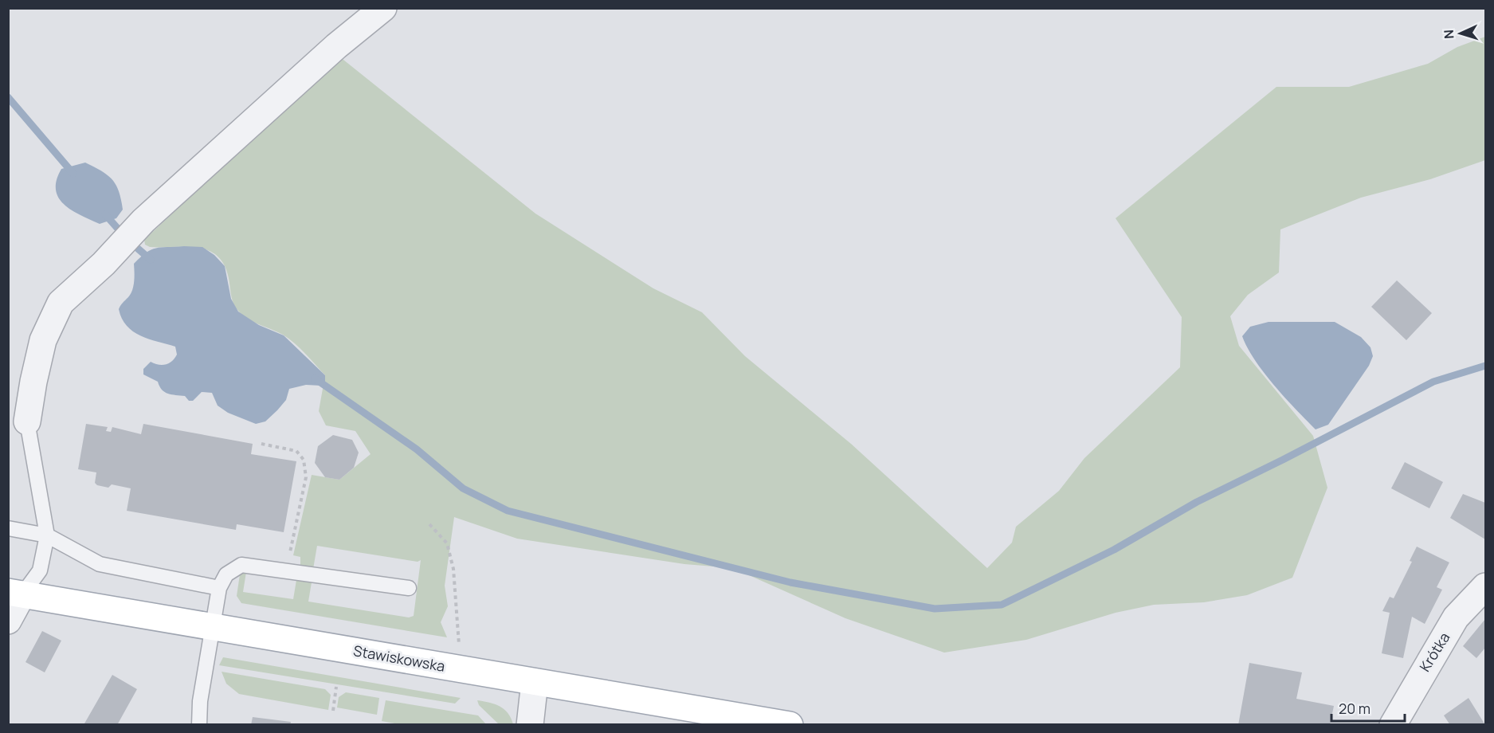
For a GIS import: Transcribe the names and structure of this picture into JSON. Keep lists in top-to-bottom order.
{
  "streets": {
    "main road": ["Stawiskowska"],
    "street": ["Krótka"]
  },
  "scale_bar": "20 m",
  "north": "left"
}
